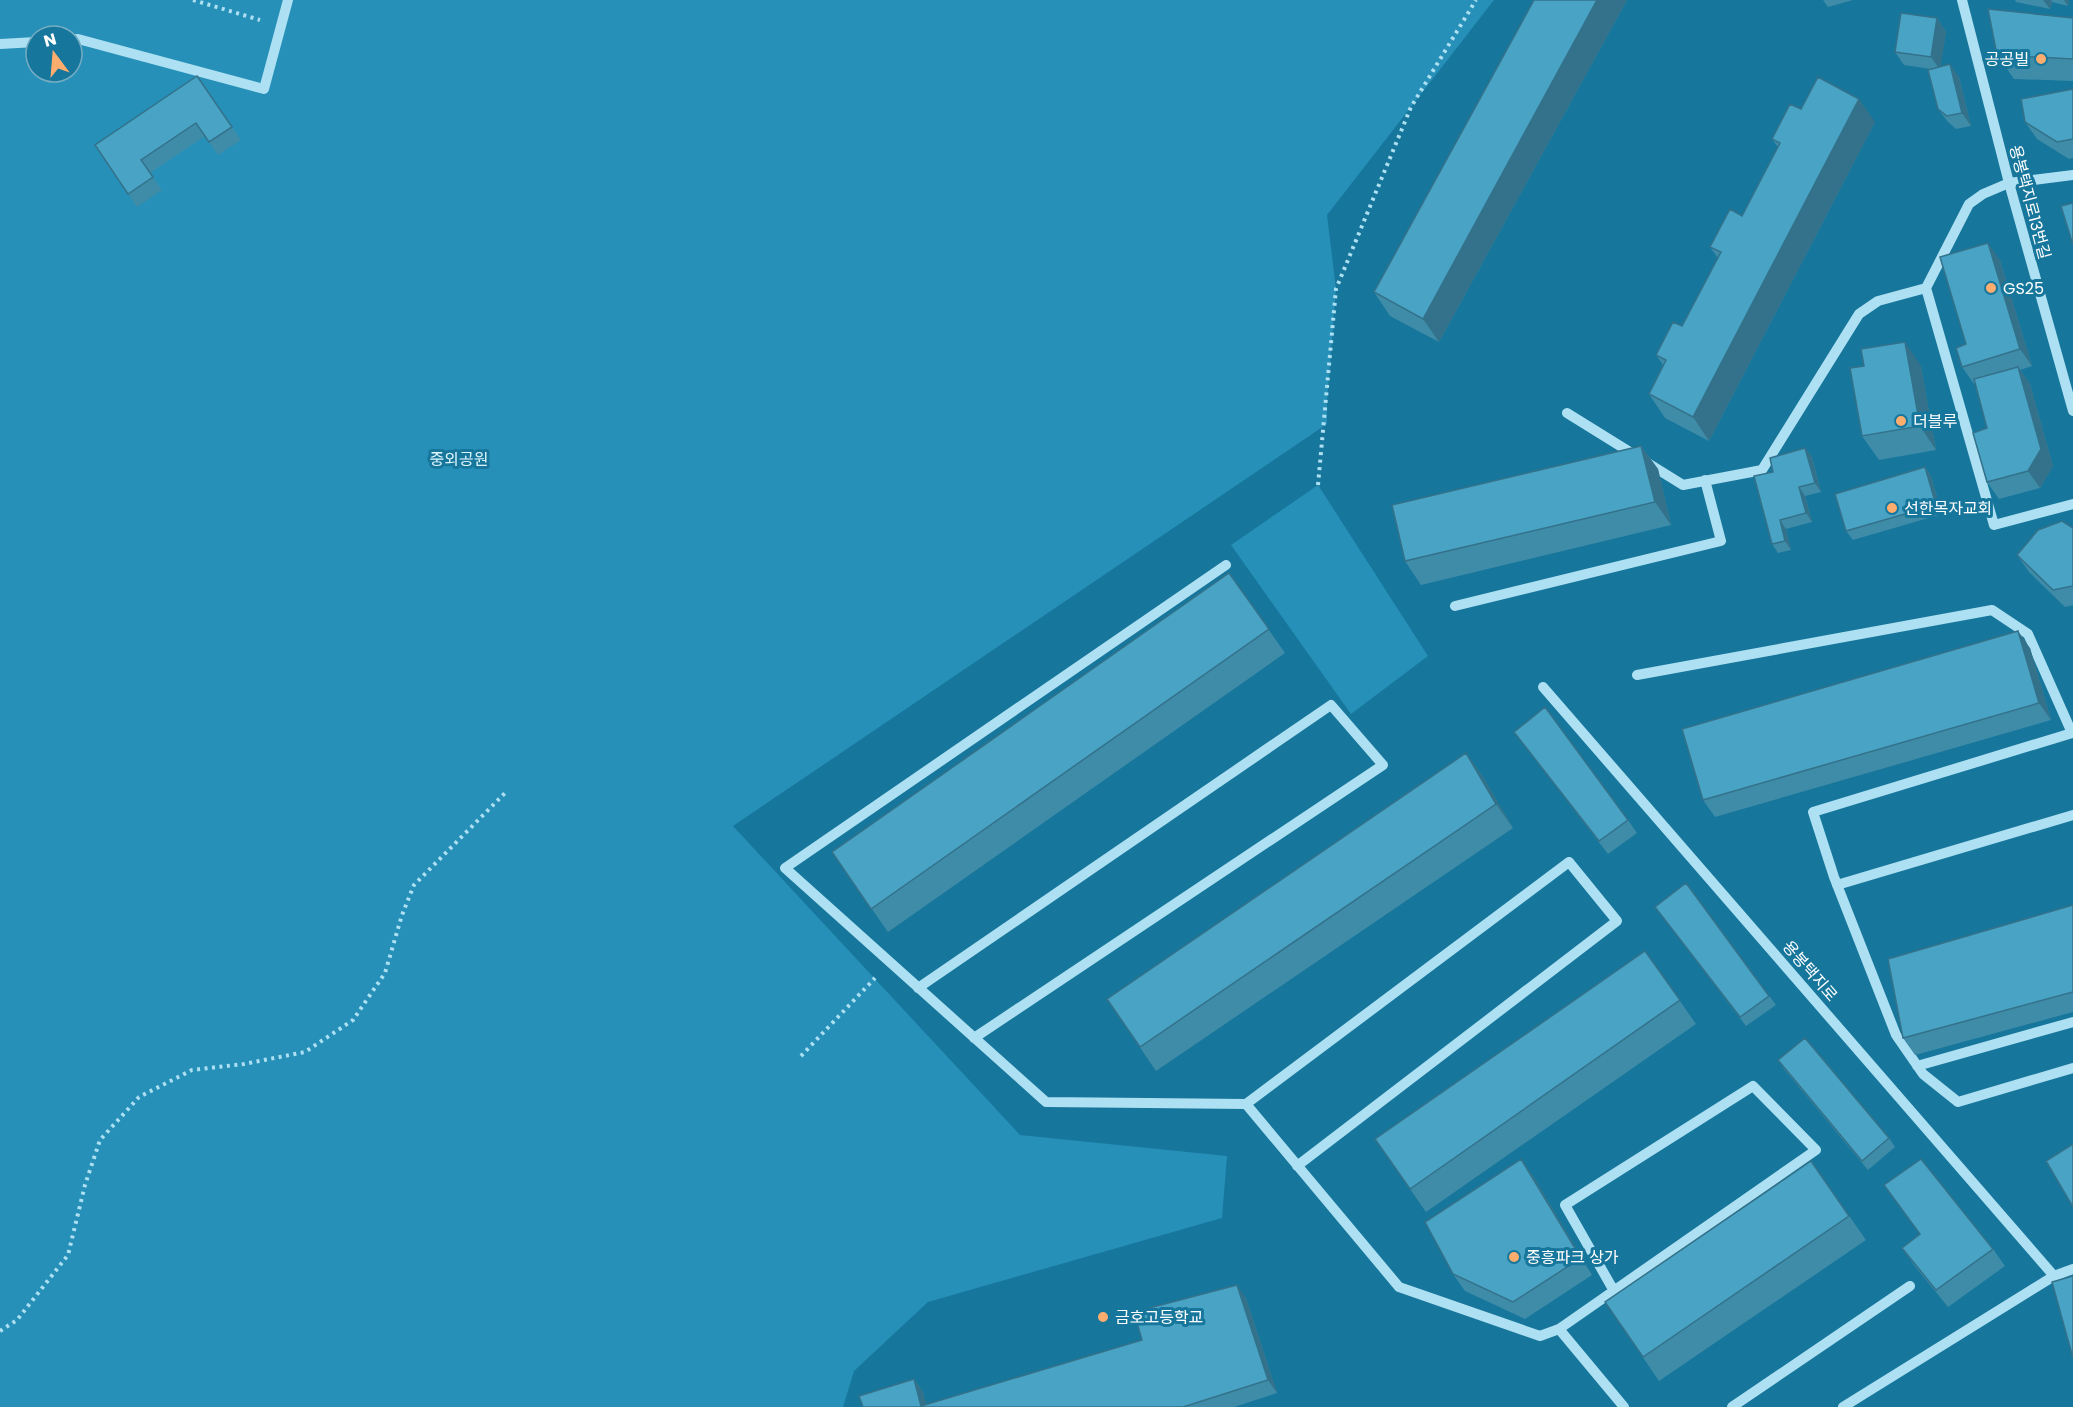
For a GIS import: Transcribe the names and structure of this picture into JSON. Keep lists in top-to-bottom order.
{
  "streets": {
    "street": ["용봉택지로13번길", "용봉택지로"]
  },
  "parks": ["중외공원"],
  "places": [
    "공공빌",
    "GS25",
    "더블루",
    "선한목자교회",
    "중흥파크 상가",
    "금호고등학교"
  ],
  "north": "top"
}
